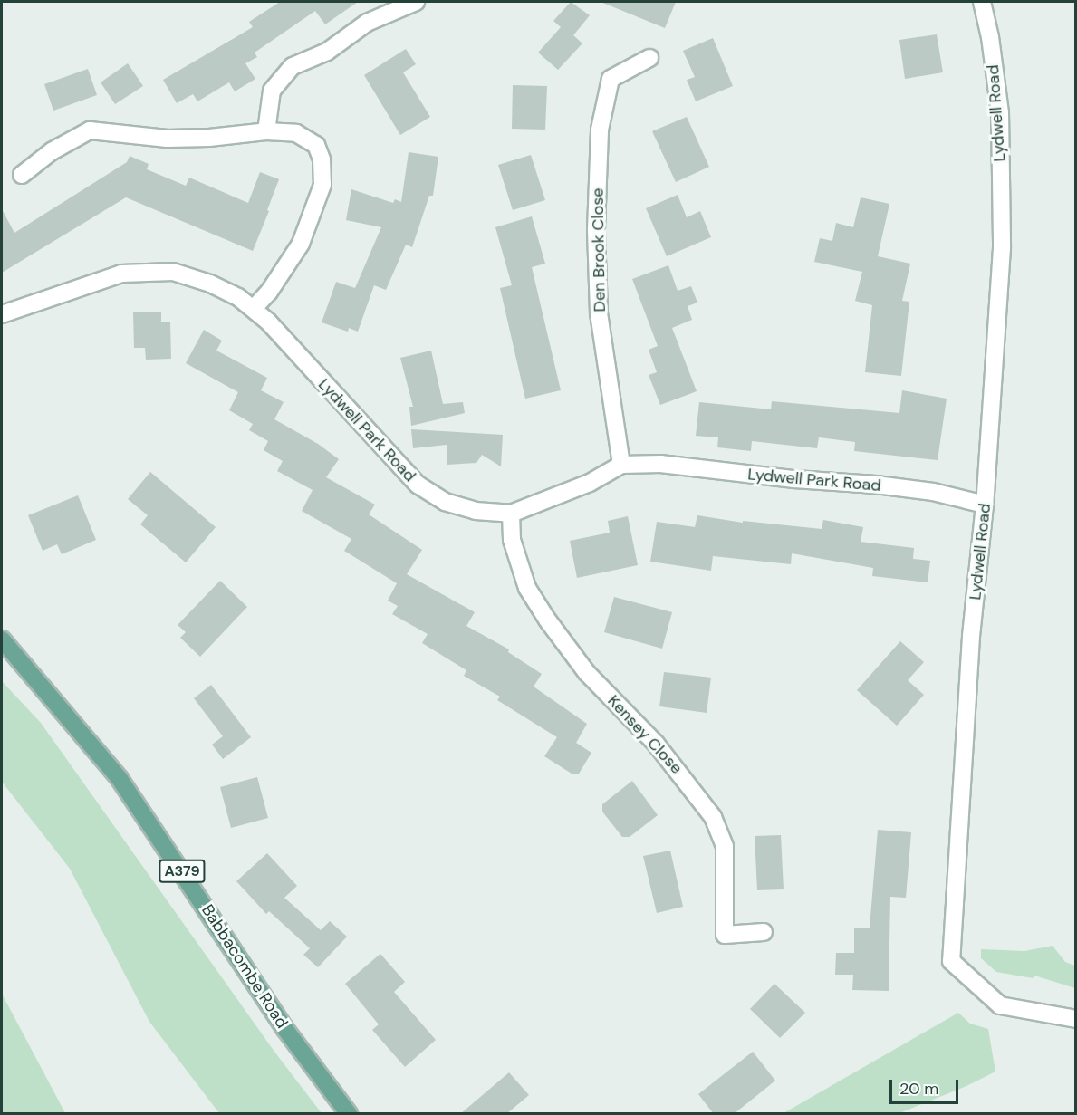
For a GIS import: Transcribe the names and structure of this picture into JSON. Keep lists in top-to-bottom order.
{
  "streets": {
    "main road": ["A379", "Babbacombe Road"],
    "street": [
      "Lydwell Road",
      "Den Brook Close",
      "Lydwell Park Road",
      "Kensey Close"
    ]
  },
  "crossings": [
    ["Lydwell Road", "Lydwell Park Road"],
    ["Den Brook Close", "Lydwell Park Road"],
    ["Lydwell Park Road", "Kensey Close"]
  ],
  "scale_bar": "20 m"
}
